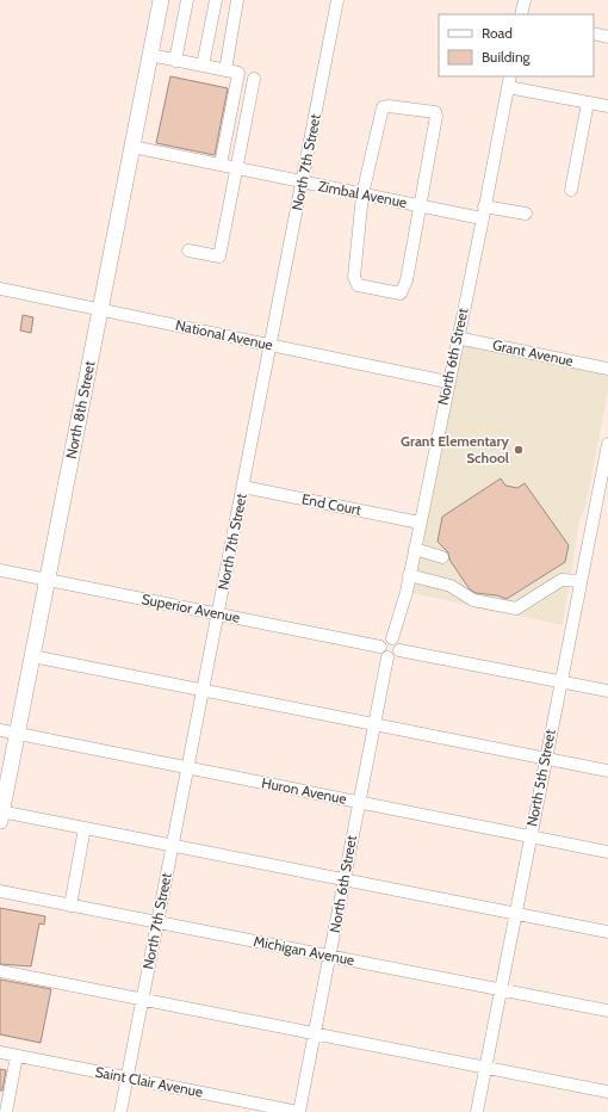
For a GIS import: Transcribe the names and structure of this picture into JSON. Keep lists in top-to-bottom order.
{
  "streets": {
    "main road": ["North 8th Street"],
    "street": [
      "North 7th Street",
      "Zimbal Avenue",
      "National Avenue",
      "Grant Avenue",
      "North 6th Street",
      "End Court",
      "Superior Avenue",
      "North 5th Street",
      "Huron Avenue",
      "Michigan Avenue",
      "Saint Clair Avenue"
    ]
  },
  "crossings": [
    ["North 7th Street", "Zimbal Avenue"],
    ["North 7th Street", "National Avenue"],
    ["North 7th Street", "End Court"],
    ["North 7th Street", "Superior Avenue"],
    ["North 7th Street", "Huron Avenue"],
    ["North 7th Street", "Michigan Avenue"],
    ["North 7th Street", "Saint Clair Avenue"],
    ["Zimbal Avenue", "North 6th Street"],
    ["Zimbal Avenue", "North 8th Street"],
    ["National Avenue", "North 6th Street"],
    ["National Avenue", "North 8th Street"],
    ["Grant Avenue", "North 6th Street"],
    ["North 6th Street", "End Court"],
    ["North 6th Street", "Superior Avenue"],
    ["North 6th Street", "Huron Avenue"],
    ["North 6th Street", "Michigan Avenue"],
    ["North 6th Street", "Saint Clair Avenue"],
    ["North 8th Street", "Superior Avenue"],
    ["North 8th Street", "Huron Avenue"],
    ["North 5th Street", "Huron Avenue"],
    ["North 5th Street", "Michigan Avenue"]
  ],
  "places": ["Grant Elementary School"],
  "legend": ["Road", "Building"]
}
